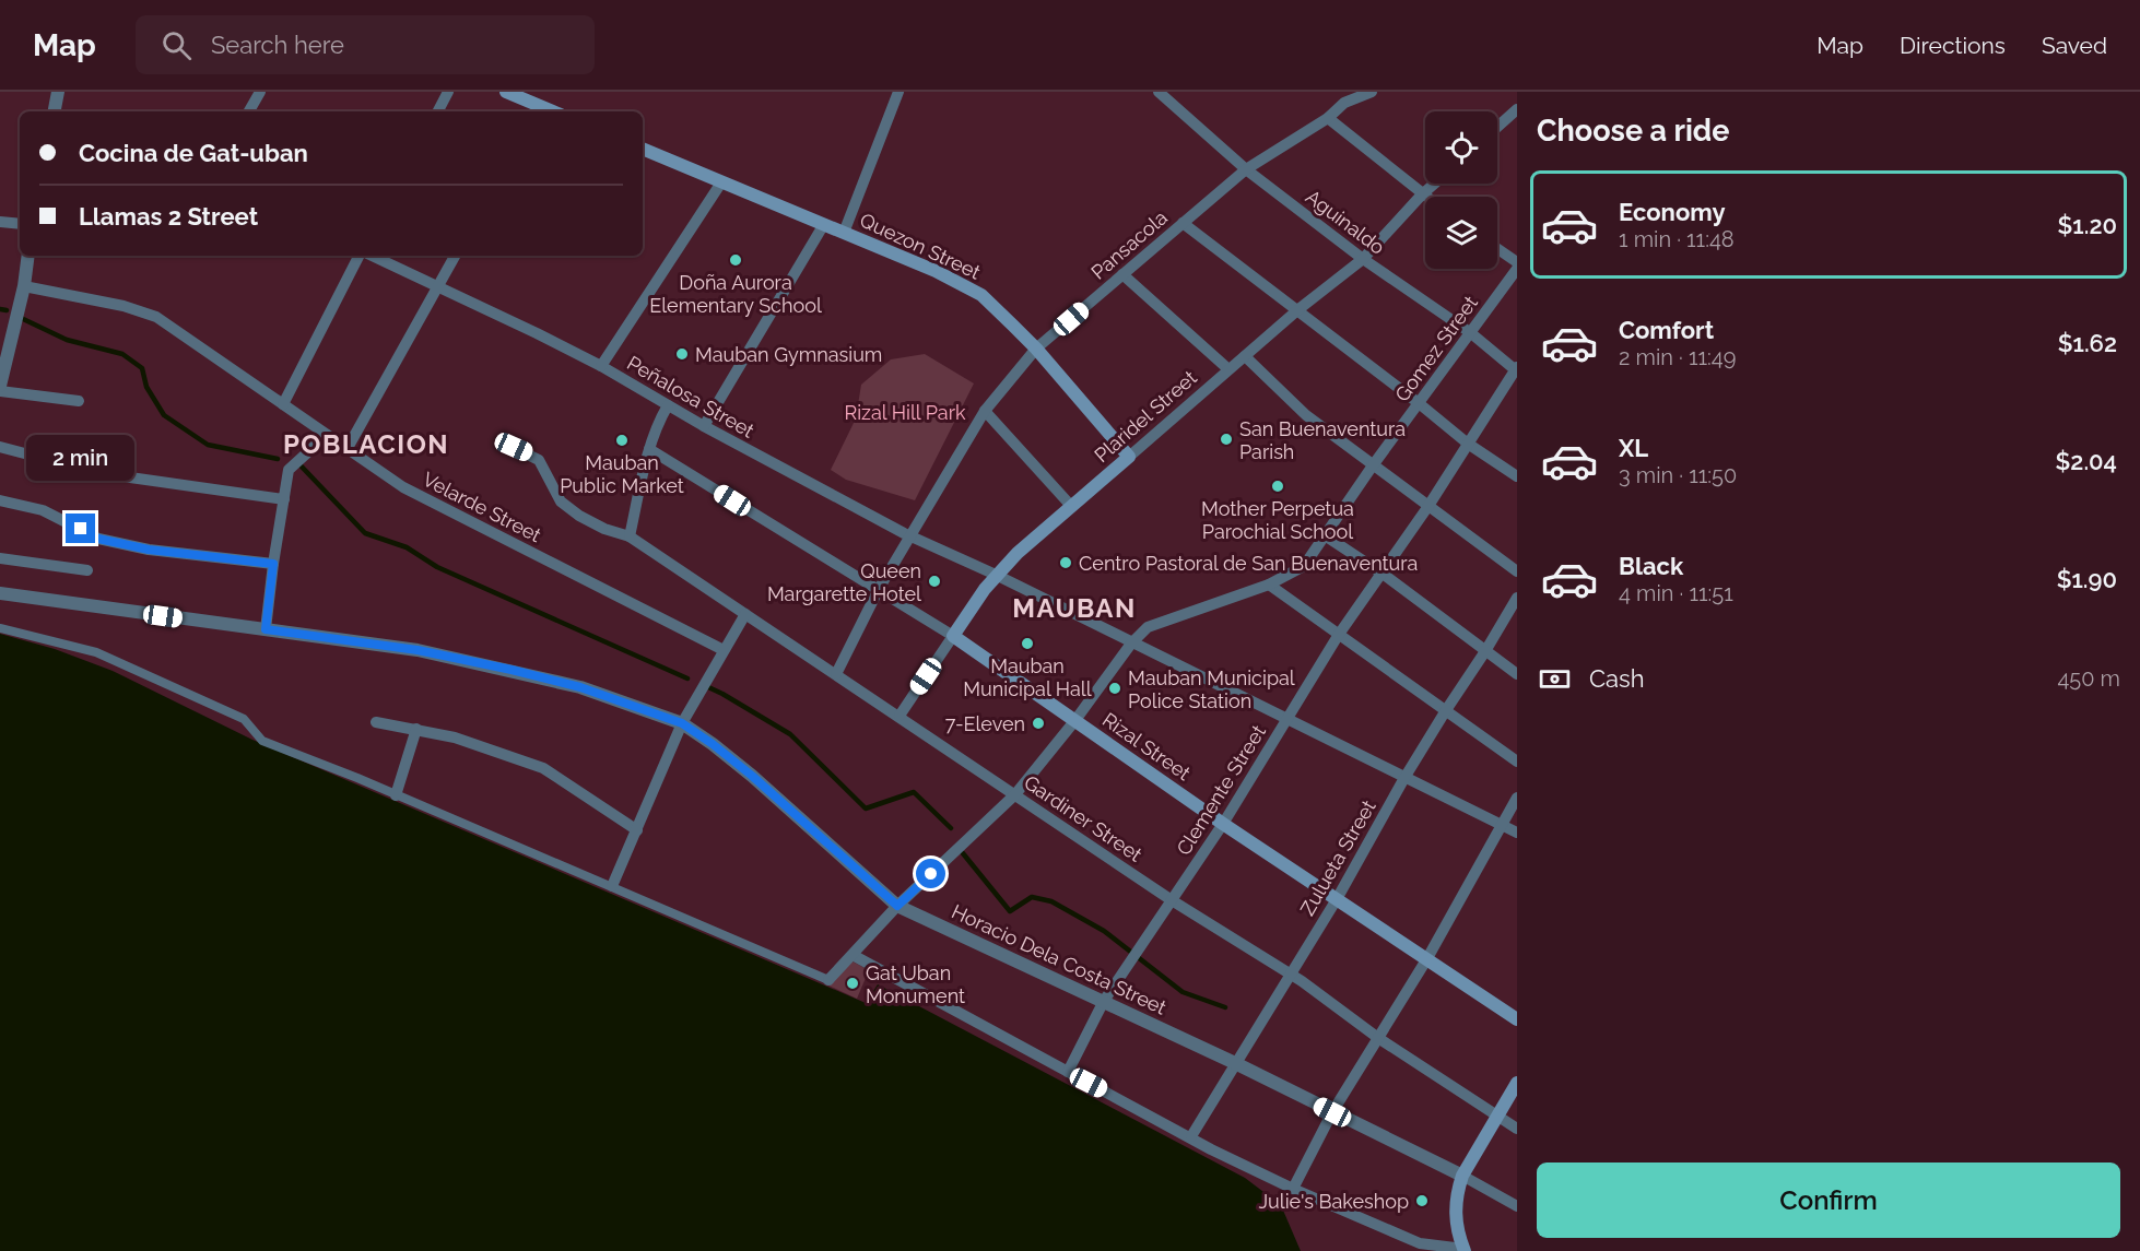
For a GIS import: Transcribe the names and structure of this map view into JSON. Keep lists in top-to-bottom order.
{
  "streets": {
    "main road": ["Quezon Street", "Plaridel Street", "Rizal Street"],
    "street": [
      "Aguinaldo",
      "Pansacola",
      "Gomez Street",
      "Peñalosa Street",
      "Velarde Street",
      "Clemente Street",
      "Gardiner Street",
      "Zulueta Street",
      "Horacio Dela Costa Street"
    ]
  },
  "crossings": [
    ["Aguinaldo", "Pansacola"],
    ["Aguinaldo", "Gomez Street"],
    ["Aguinaldo", "Plaridel Street"],
    ["Aguinaldo", "Clemente Street"],
    ["Pansacola", "Quezon Street"],
    ["Pansacola", "Peñalosa Street"],
    ["Pansacola", "Rizal Street"],
    ["Pansacola", "Gardiner Street"],
    ["Quezon Street", "Plaridel Street"],
    ["Gomez Street", "Peñalosa Street"],
    ["Gomez Street", "Rizal Street"],
    ["Gomez Street", "Gardiner Street"],
    ["Gomez Street", "Horacio Dela Costa Street"],
    ["Peñalosa Street", "Plaridel Street"],
    ["Peñalosa Street", "Clemente Street"],
    ["Peñalosa Street", "Zulueta Street"],
    ["Plaridel Street", "Rizal Street"],
    ["Plaridel Street", "Gardiner Street"],
    ["Rizal Street", "Clemente Street"],
    ["Rizal Street", "Zulueta Street"],
    ["Clemente Street", "Gardiner Street"],
    ["Clemente Street", "Horacio Dela Costa Street"],
    ["Gardiner Street", "Zulueta Street"],
    ["Zulueta Street", "Horacio Dela Costa Street"]
  ],
  "districts": ["POBLACION", "MAUBAN"],
  "parks": ["Rizal Hill Park"],
  "places": [
    "Doña Aurora Elementary School",
    "Mauban Gymnasium",
    "San Buenaventura Parish",
    "Mauban Public Market",
    "Mother Perpetua Parochial School",
    "Centro Pastoral de San Buenaventura",
    "Queen Margarette Hotel",
    "Mauban Municipal Hall",
    "Mauban Municipal Police Station",
    "7-Eleven",
    "Gat Uban Monument",
    "Julie's Bakeshop"
  ],
  "page": {
    "header": "Map",
    "search": "Search here",
    "nav": ["Map", "Directions", "Saved"],
    "heading": "Choose a ride",
    "banner": ["Cocina de Gat-uban", "Llamas 2 Street"],
    "list": [
      {
        "name": "Economy",
        "note": "1 min · 11:48",
        "value": "$1.20"
      },
      {
        "name": "Comfort",
        "note": "2 min · 11:49",
        "value": "$1.62"
      },
      {
        "name": "XL",
        "note": "3 min · 11:50",
        "value": "$2.04"
      },
      {
        "name": "Black",
        "note": "4 min · 11:51",
        "value": "$1.90"
      }
    ],
    "bubble": "2 min",
    "pay": ["Cash", "450 m"],
    "buttons": "Confirm"
  }
}
